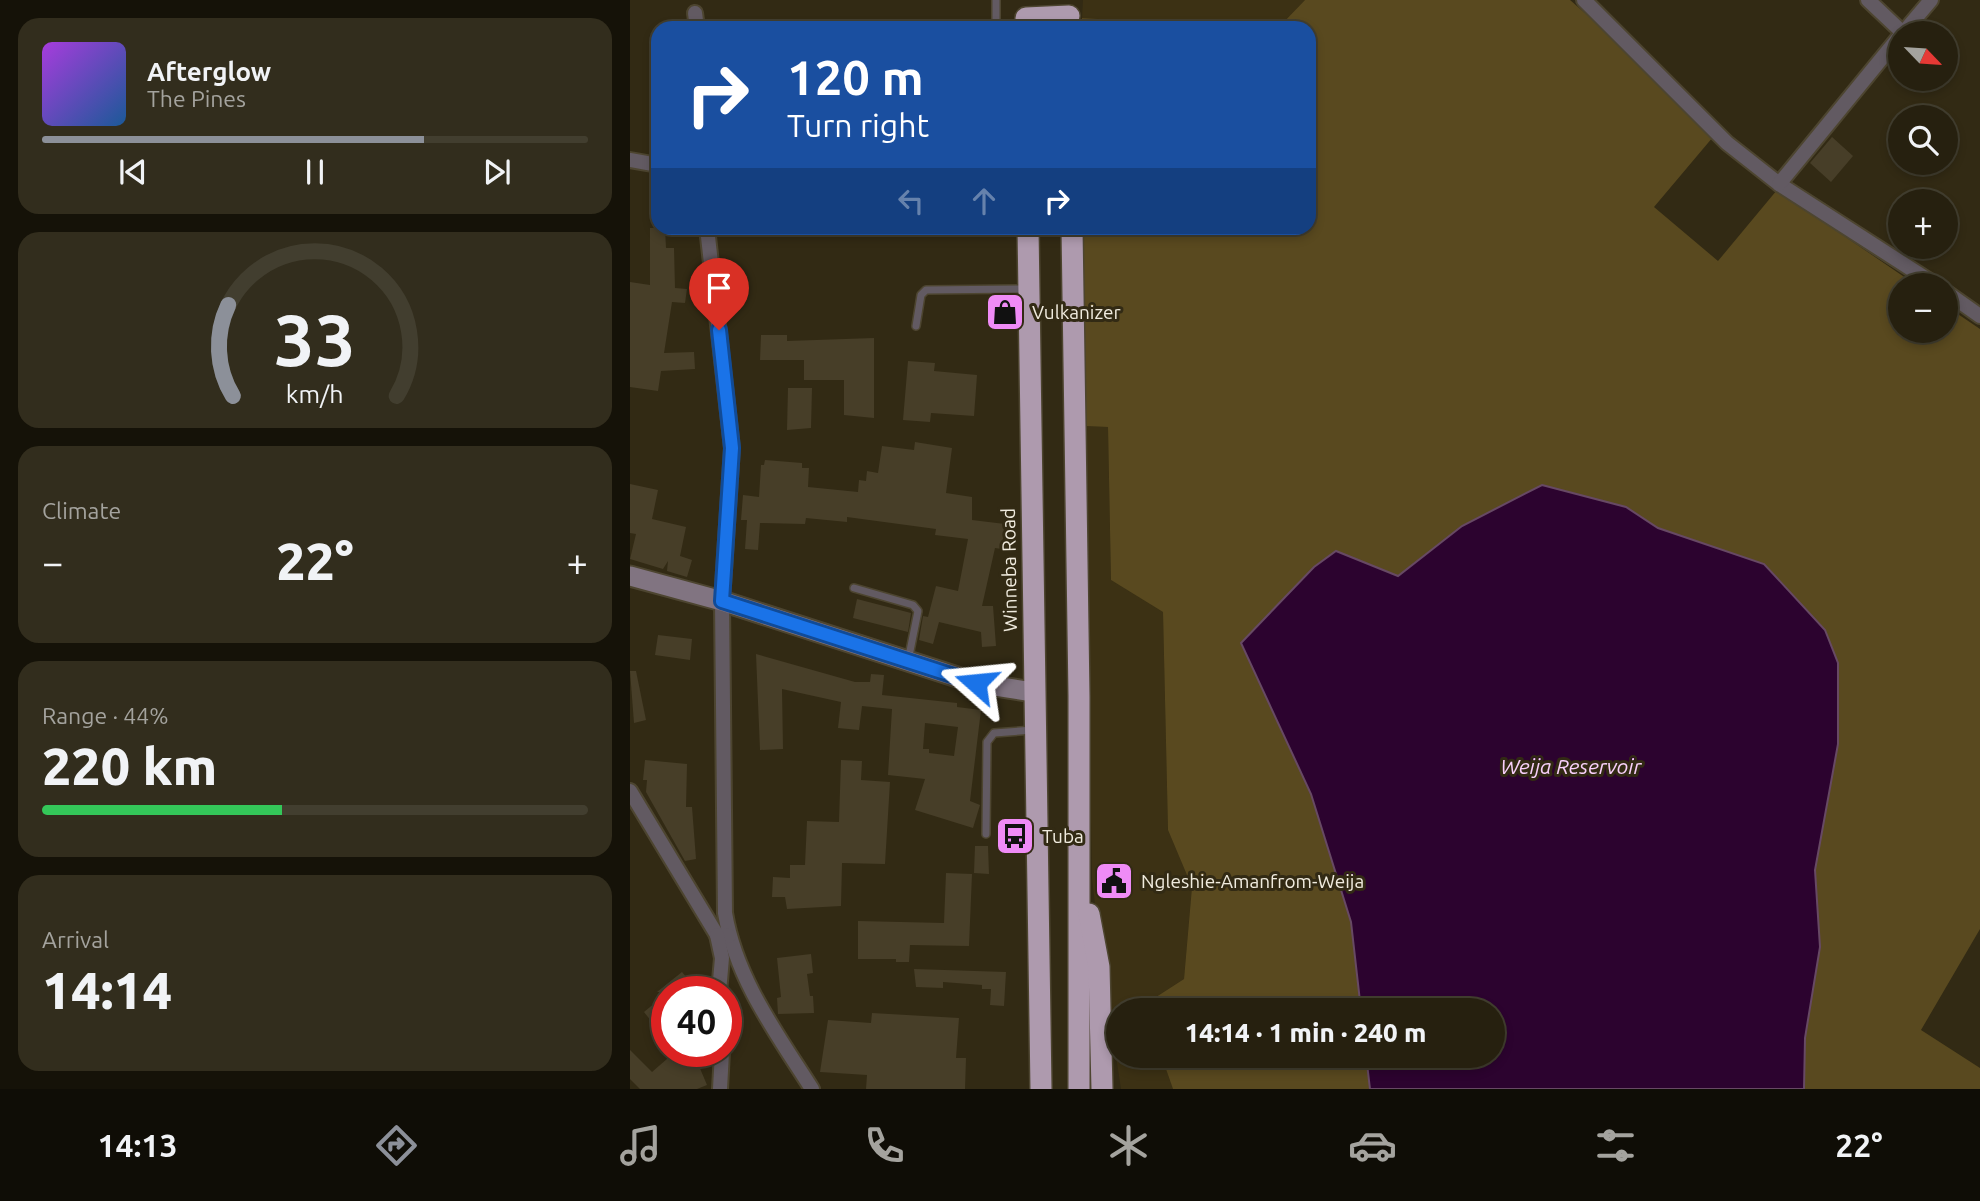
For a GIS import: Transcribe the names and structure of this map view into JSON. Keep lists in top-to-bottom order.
{
  "streets": {
    "highway": ["Winneba Road"]
  },
  "water": ["Weija Reservoir"],
  "places": {
    "shop": ["Vulkanizer"],
    "bus stop": ["Tuba"],
    "public building": ["Ngleshie-Amanfrom-Weija"]
  },
  "north": "bottom right",
  "page": {
    "map_buttons": ["+", "−"],
    "turn": ["120 m", "Turn right"],
    "song": ["Afterglow", "The Pines"],
    "tile": [
      "Climate",
      ["Range · 44%", "220 km"],
      ["Arrival", "14:14"]
    ],
    "heat": ["−", "22°", "+"],
    "limit": "40",
    "trip": "14:14 · 1 min · 240 m",
    "tabs": ["14:13", "22°"],
    "gauge": ["33", "km/h"]
  }
}
